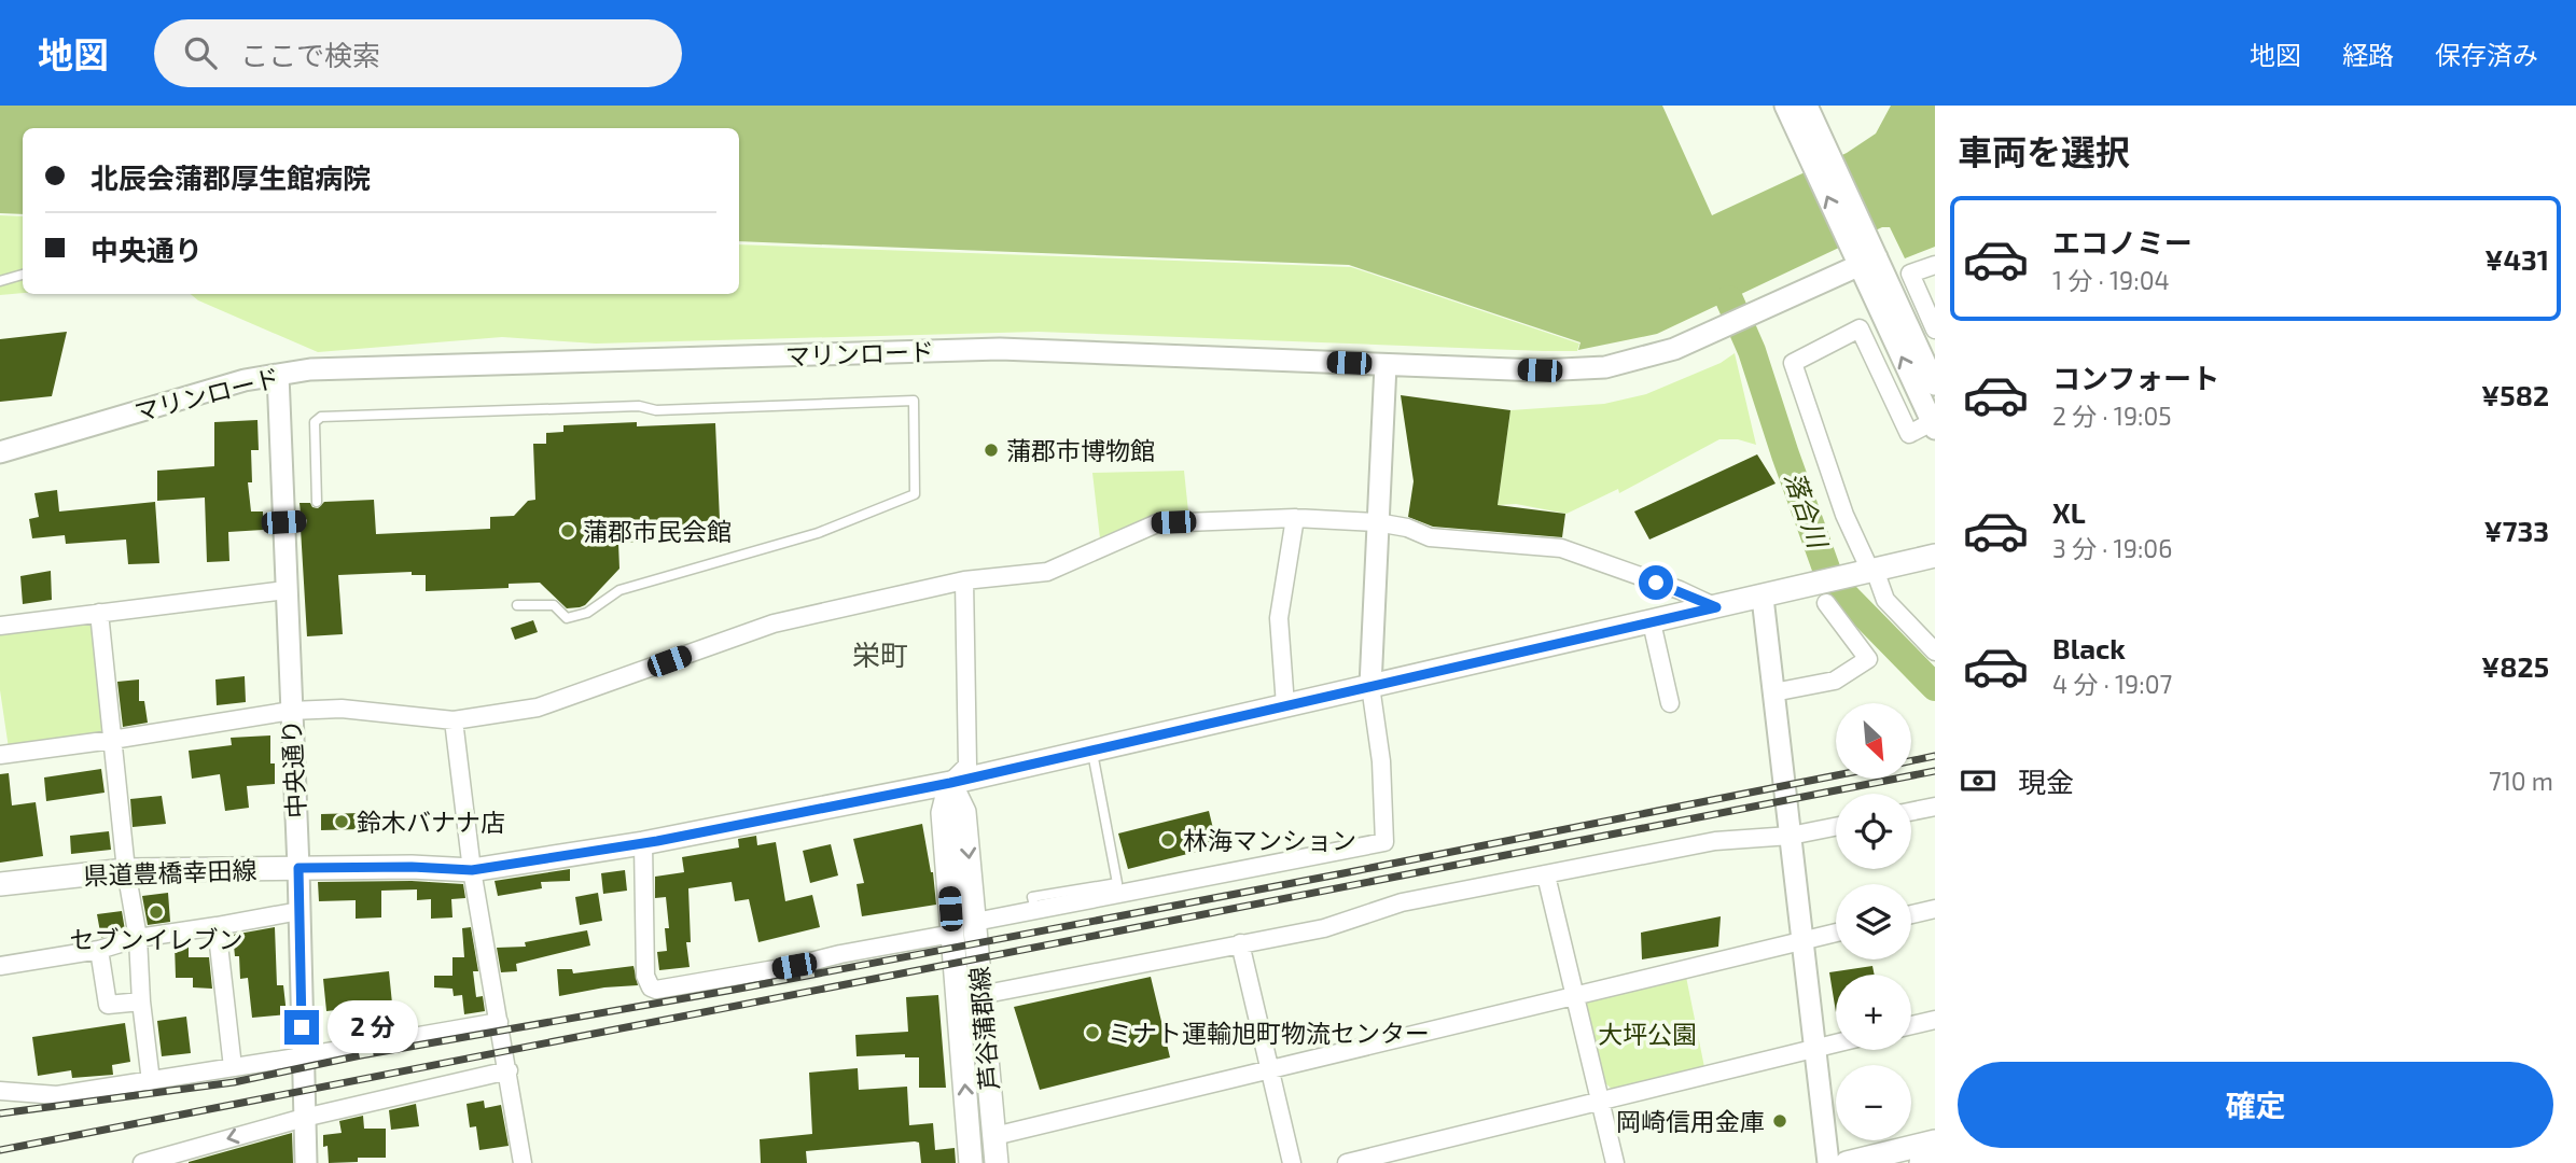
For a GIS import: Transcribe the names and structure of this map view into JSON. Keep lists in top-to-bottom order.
{
  "streets": {
    "main road": ["県道豊橋幸田線", "芦谷蒲郡線"],
    "street": ["マリンロード", "中央通り"]
  },
  "crossings": [
    ["マリンロード", "中央通り"],
    ["中央通り", "県道豊橋幸田線"],
    ["県道豊橋幸田線", "芦谷蒲郡線"]
  ],
  "districts": ["栄町"],
  "water": ["落合川"],
  "parks": ["大坪公園"],
  "places": [
    "蒲郡市博物館",
    "蒲郡市民会館",
    "鈴木バナナ店",
    "林海マンション",
    "セブンイレブン",
    "ミナト運輸旭町物流センター",
    "岡崎信用金庫"
  ],
  "north": "bottom right",
  "page": {
    "header": "地図",
    "search": "ここで検索",
    "nav": ["地図", "経路", "保存済み"],
    "heading": "車両を選択",
    "banner": ["北辰会蒲郡厚生館病院", "中央通り"],
    "list": [
      {
        "name": "エコノミー",
        "note": "1 分 · 19:04",
        "value": "¥431"
      },
      {
        "name": "コンフォート",
        "note": "2 分 · 19:05",
        "value": "¥582"
      },
      {
        "name": "XL",
        "note": "3 分 · 19:06",
        "value": "¥733"
      },
      {
        "name": "Black",
        "note": "4 分 · 19:07",
        "value": "¥825"
      }
    ],
    "map_buttons": ["+", "−"],
    "pay": ["現金", "710 m"],
    "bubble": "2 分",
    "buttons": "確定"
  }
}
